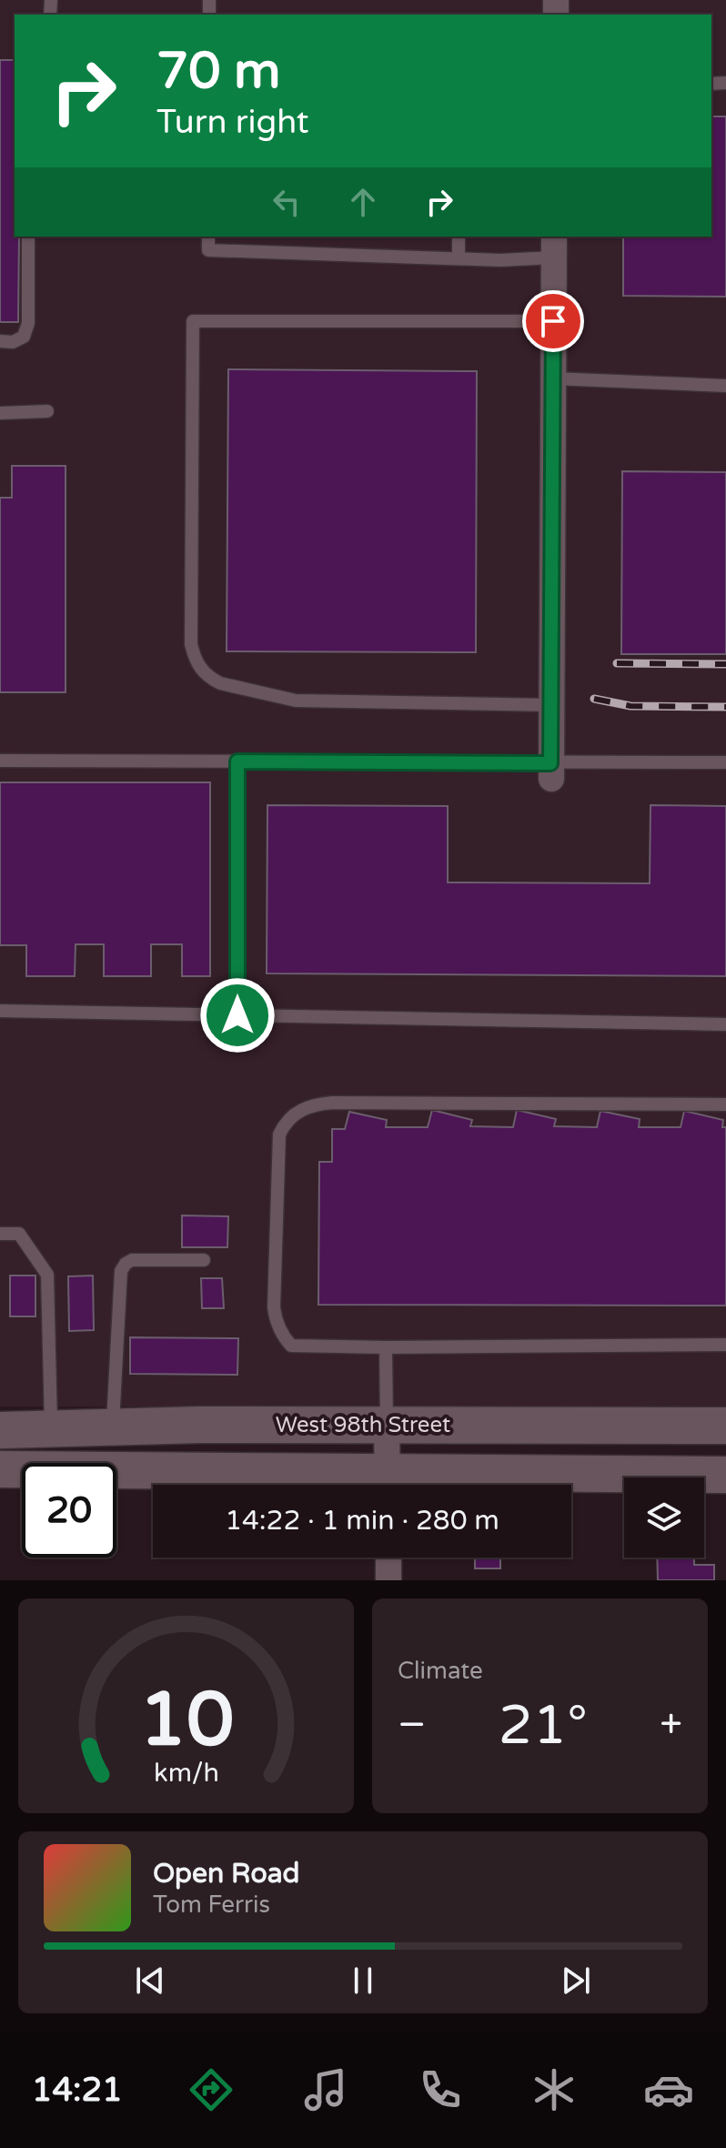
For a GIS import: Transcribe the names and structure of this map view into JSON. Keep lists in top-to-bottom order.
{
  "streets": {
    "street": ["West 98th Street"]
  },
  "page": {
    "turn": ["70 m", "Turn right"],
    "limit": "20",
    "trip": "14:22 · 1 min · 280 m",
    "tile": "Climate",
    "heat": ["−", "21°", "+"],
    "song": ["Open Road", "Tom Ferris"],
    "tabs": "14:21",
    "gauge": ["10", "km/h"]
  }
}
